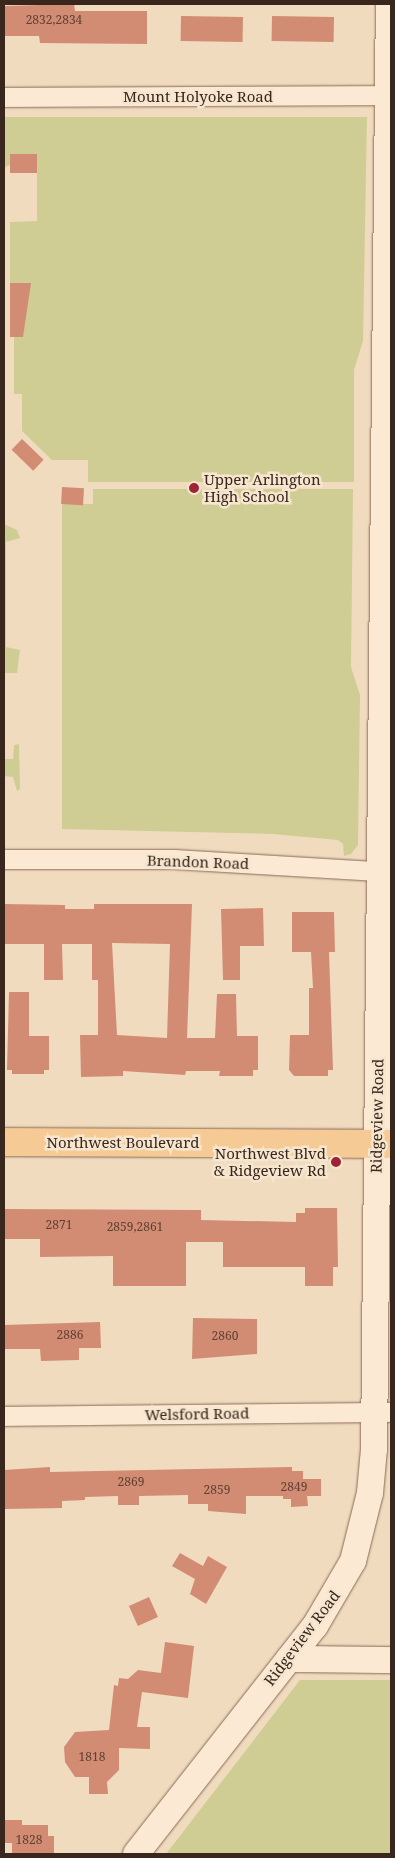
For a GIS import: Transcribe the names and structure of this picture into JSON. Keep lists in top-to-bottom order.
{
  "streets": {
    "main road": ["Northwest Boulevard"],
    "street": [
      "Mount Holyoke Road",
      "Brandon Road",
      "Ridgeview Road",
      "Welsford Road"
    ]
  },
  "crossings": [
    ["Mount Holyoke Road", "Ridgeview Road"],
    ["Brandon Road", "Ridgeview Road"],
    ["Ridgeview Road", "Northwest Boulevard"],
    ["Ridgeview Road", "Welsford Road"]
  ],
  "places": ["Upper Arlington High School", "Northwest Blvd & Ridgeview Rd"],
  "house_numbers": [
    "2832,2834",
    "2871",
    "2859,2861",
    "2886",
    "2860",
    "2869",
    "2849",
    "2859",
    "1818",
    "1828"
  ]
}
